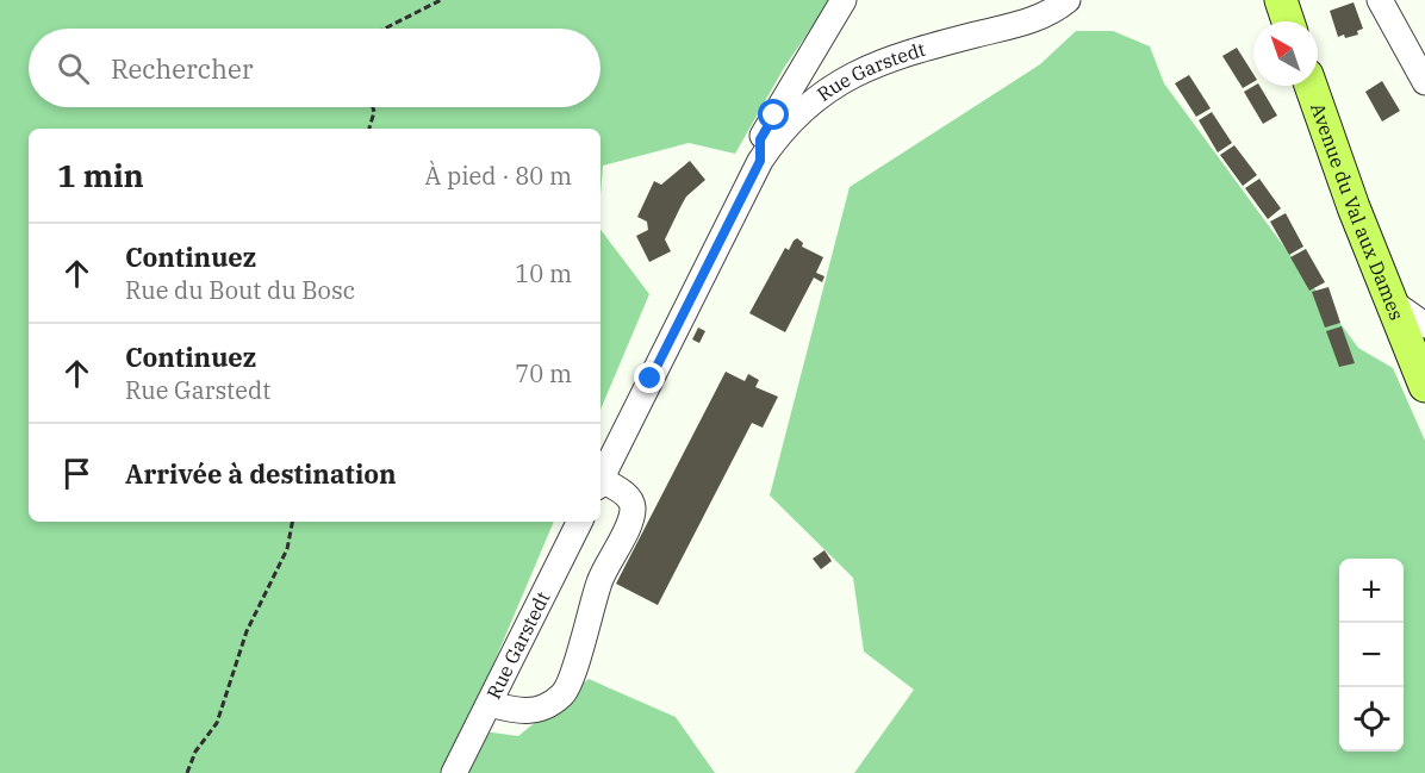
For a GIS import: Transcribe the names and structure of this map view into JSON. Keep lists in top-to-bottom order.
{
  "streets": {
    "main road": ["Avenue du Val aux Dames"],
    "street": ["Rue Garstedt"]
  },
  "north": "top left",
  "page": {
    "search": "Rechercher",
    "heading": ["1 min", "À pied · 80 m"],
    "list": [
      ["Continuez", "Rue du Bout du Bosc", "10 m"],
      ["Continuez", "Rue Garstedt", "70 m"],
      "Arrivée à destination"
    ],
    "map_buttons": ["+", "−"]
  }
}
